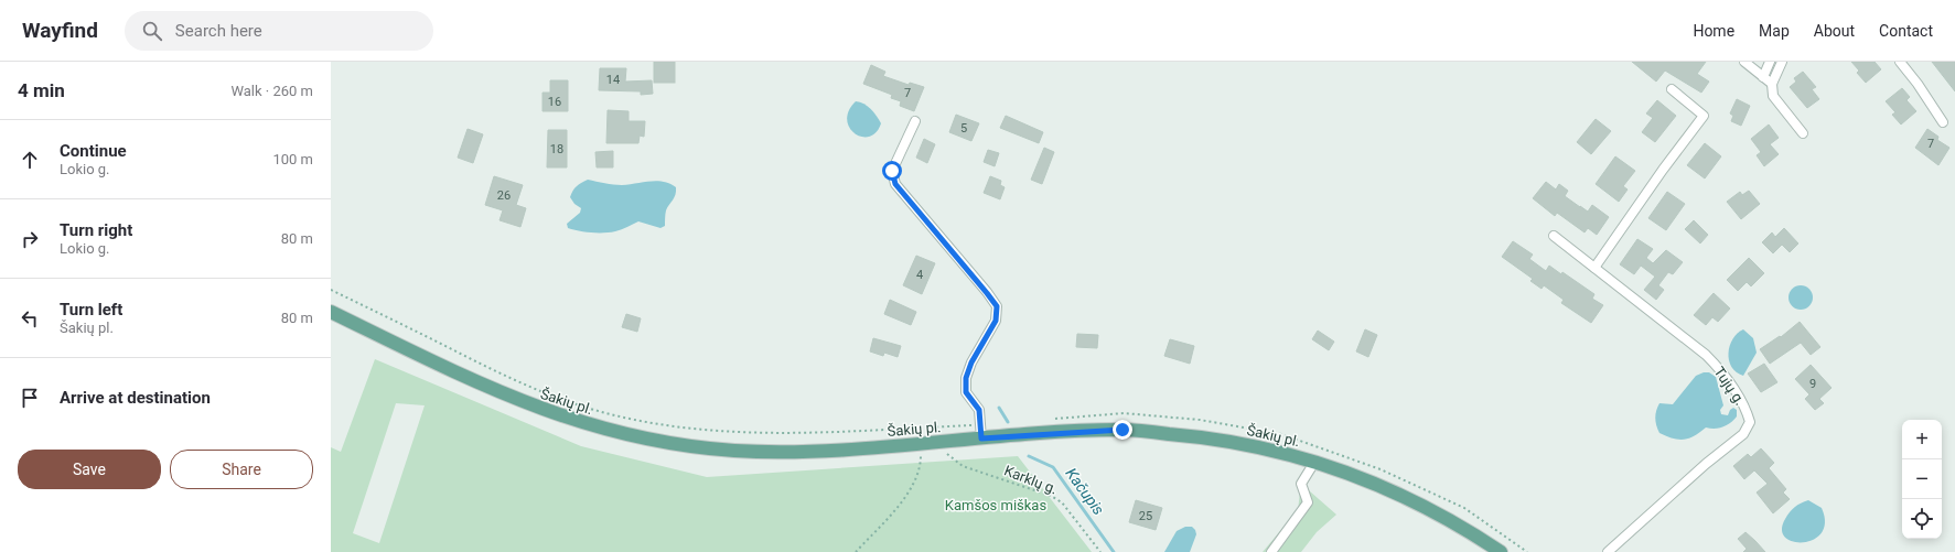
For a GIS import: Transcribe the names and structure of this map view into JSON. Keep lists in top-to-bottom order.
{
  "streets": {
    "main road": ["Šakių pl."],
    "street": ["Tujų g."],
    "path": ["Karklų g."]
  },
  "crossings": [
    ["Šakių pl.", "Karklų g."]
  ],
  "water": ["Kačupis"],
  "parks": ["Kamšos miškas"],
  "house_numbers": [
    "14",
    "7",
    "16",
    "5",
    "7",
    "18",
    "26",
    "4",
    "9",
    "25"
  ],
  "page": {
    "header": "Wayfind",
    "search": "Search here",
    "nav": [
      "Home",
      "Map",
      "About",
      "Contact"
    ],
    "heading": ["4 min", "Walk · 260 m"],
    "list": [
      ["Continue", "Lokio g.", "100 m"],
      ["Turn right", "Lokio g.", "80 m"],
      ["Turn left", "Šakių pl.", "80 m"],
      "Arrive at destination"
    ],
    "map_buttons": ["+", "−"],
    "buttons": ["Save", "Share"]
  }
}
